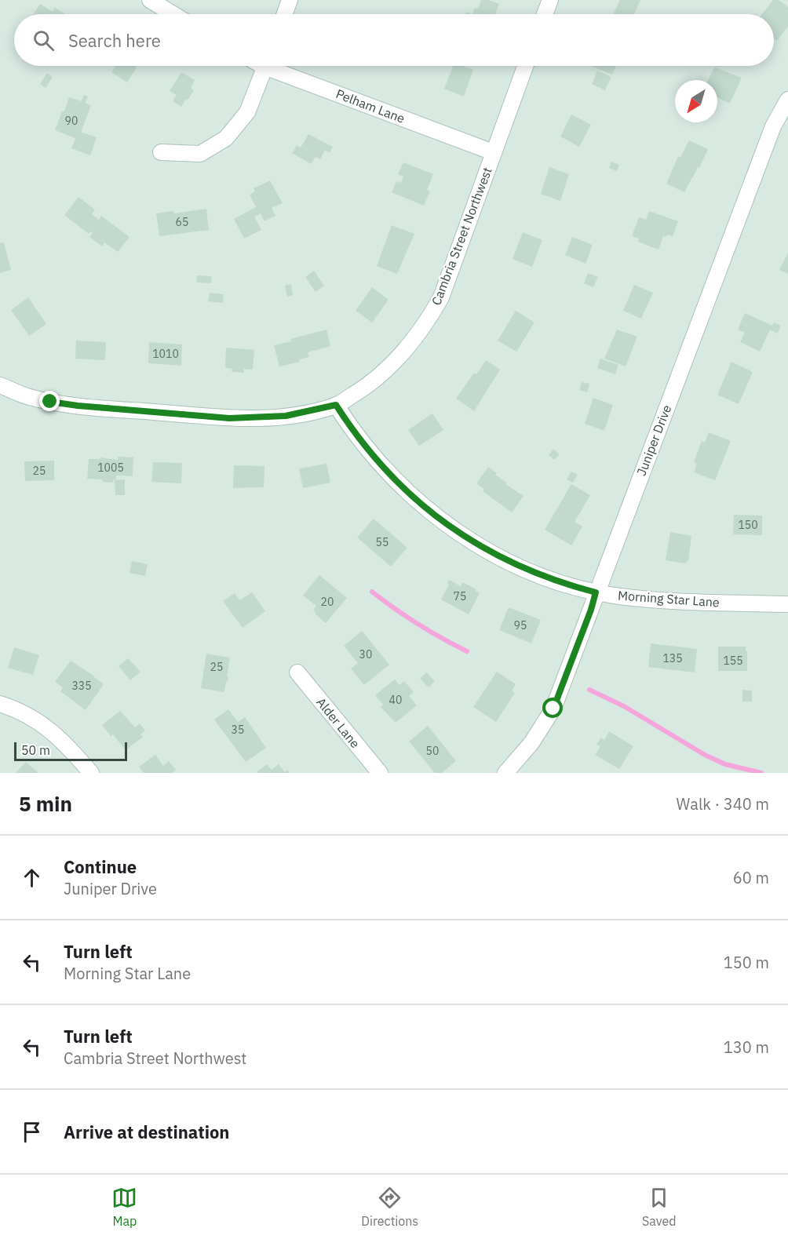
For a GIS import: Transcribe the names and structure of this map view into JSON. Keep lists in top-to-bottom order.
{
  "streets": {
    "street": [
      "Pelham Lane",
      "Cambria Street Northwest",
      "Juniper Drive",
      "Morning Star Lane",
      "Alder Lane"
    ]
  },
  "crossings": [
    ["Pelham Lane", "Cambria Street Northwest"],
    ["Cambria Street Northwest", "Morning Star Lane"],
    ["Juniper Drive", "Morning Star Lane"]
  ],
  "house_numbers": [
    "90",
    "65",
    "1010",
    "1005",
    "25",
    "150",
    "55",
    "75",
    "20",
    "95",
    "30",
    "135",
    "155",
    "25",
    "335",
    "40",
    "35",
    "50"
  ],
  "scale_bar": "50 m",
  "north": "bottom left",
  "page": {
    "search": "Search here",
    "scale": "50 m",
    "heading": ["5 min", "Walk · 340 m"],
    "list": [
      ["Continue", "Juniper Drive", "60 m"],
      ["Turn left", "Morning Star Lane", "150 m"],
      ["Turn left", "Cambria Street Northwest", "130 m"],
      "Arrive at destination"
    ],
    "nav": ["Map", "Directions", "Saved"]
  }
}
